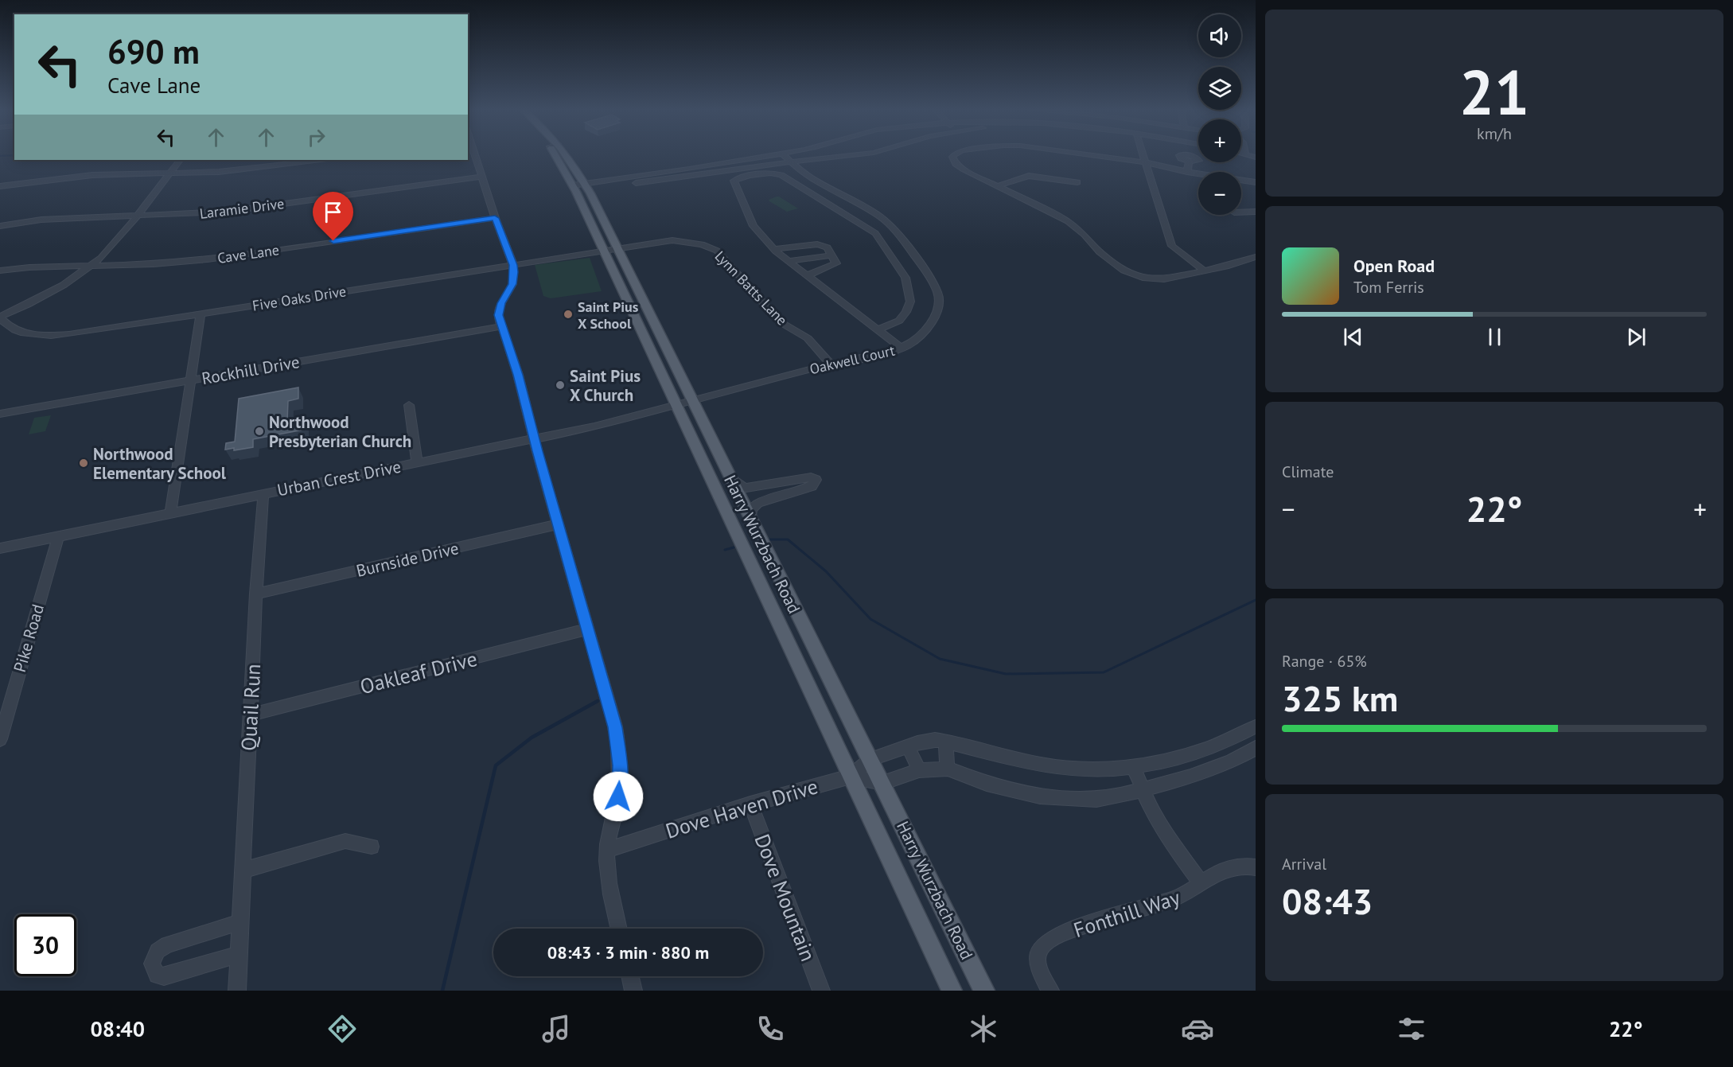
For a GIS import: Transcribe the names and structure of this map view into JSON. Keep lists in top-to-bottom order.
{
  "streets": {
    "main road": ["Harry Wurzbach Road"],
    "street": [
      "Laramie Drive",
      "Cave Lane",
      "Lynn Batts Lane",
      "Five Oaks Drive",
      "Oakwell Court",
      "Rockhill Drive",
      "Urban Crest Drive",
      "Burnside Drive",
      "Pike Road",
      "Oakleaf Drive",
      "Quail Run",
      "Dove Haven Drive",
      "Dove Mountain",
      "Fonthill Way"
    ]
  },
  "crossings": [
    ["Lynn Batts Lane", "Five Oaks Drive"],
    ["Lynn Batts Lane", "Oakwell Court"],
    ["Lynn Batts Lane", "Harry Wurzbach Road"],
    ["Five Oaks Drive", "Harry Wurzbach Road"],
    ["Oakwell Court", "Urban Crest Drive"],
    ["Oakwell Court", "Harry Wurzbach Road"],
    ["Urban Crest Drive", "Harry Wurzbach Road"],
    ["Urban Crest Drive", "Pike Road"],
    ["Urban Crest Drive", "Quail Run"],
    ["Harry Wurzbach Road", "Dove Haven Drive"],
    ["Burnside Drive", "Quail Run"],
    ["Oakleaf Drive", "Quail Run"],
    ["Dove Haven Drive", "Dove Mountain"]
  ],
  "places": [
    "Saint Pius X School",
    "Saint Pius X Church",
    "Northwood Presbyterian Church",
    "Northwood Elementary School"
  ],
  "page": {
    "tile": [
      ["21", "km/h"],
      "Climate",
      ["Range · 65%", "325 km"],
      ["Arrival", "08:43"]
    ],
    "map_buttons": ["+", "−"],
    "turn": ["690 m", "Cave Lane"],
    "song": ["Open Road", "Tom Ferris"],
    "heat": ["−", "22°", "+"],
    "limit": "30",
    "trip": "08:43 · 3 min · 880 m",
    "tabs": ["08:40", "22°"]
  }
}
